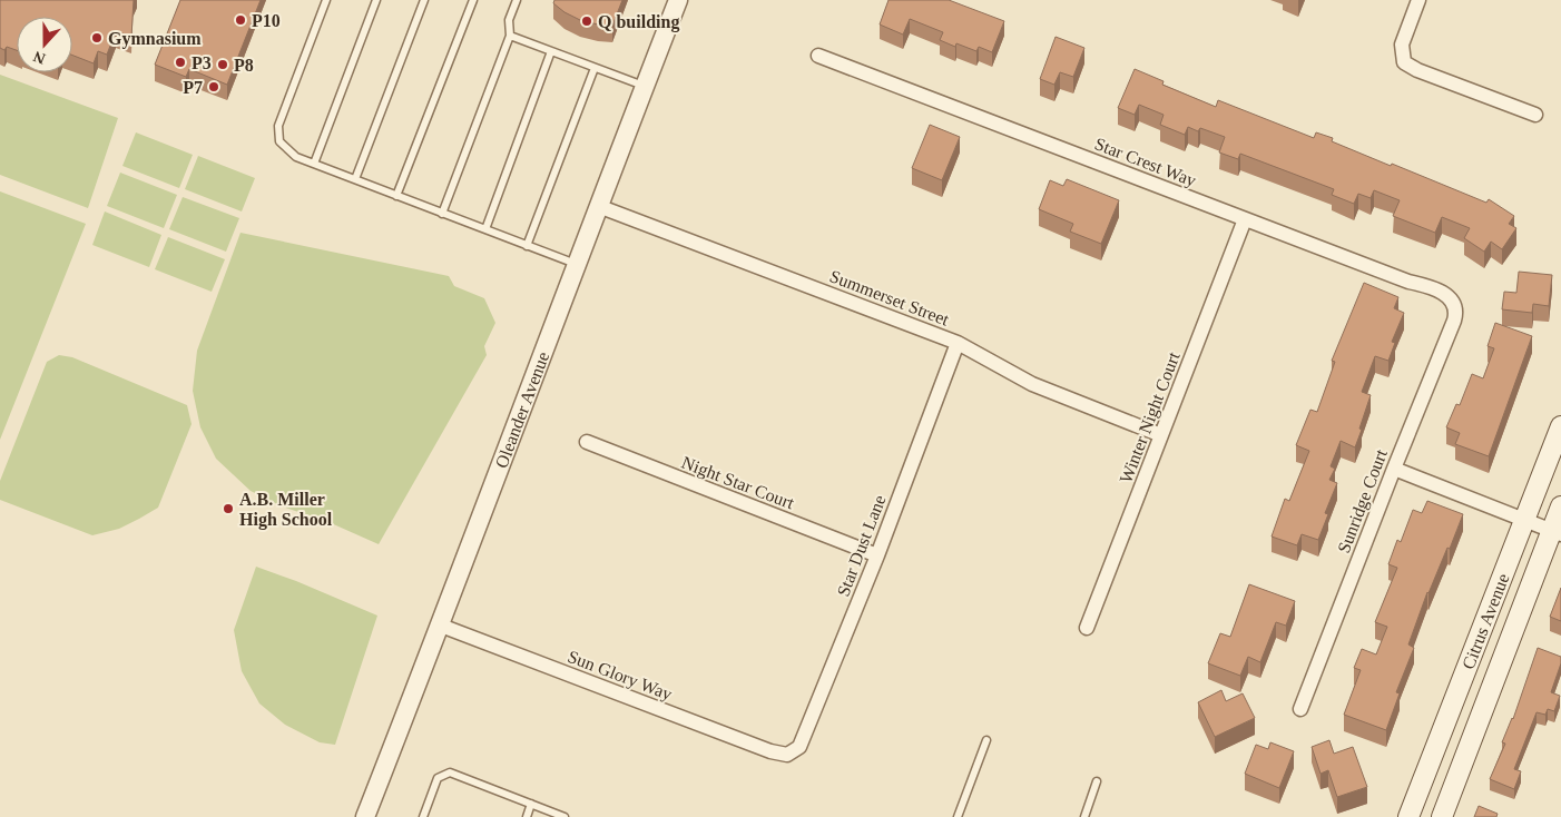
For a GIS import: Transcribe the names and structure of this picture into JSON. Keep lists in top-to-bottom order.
{
  "streets": {
    "main road": ["Citrus Avenue"],
    "street": [
      "Star Crest Way",
      "Summerset Street",
      "Oleander Avenue",
      "Winter Night Court",
      "Night Star Court",
      "Sunridge Court",
      "Star Dust Lane",
      "Sun Glory Way"
    ]
  },
  "crossings": [
    ["Star Crest Way", "Winter Night Court"],
    ["Star Crest Way", "Sunridge Court"],
    ["Summerset Street", "Oleander Avenue"],
    ["Summerset Street", "Winter Night Court"],
    ["Summerset Street", "Star Dust Lane"],
    ["Oleander Avenue", "Sun Glory Way"],
    ["Night Star Court", "Star Dust Lane"],
    ["Star Dust Lane", "Sun Glory Way"]
  ],
  "places": [
    "P10",
    "Q building",
    "Gymnasium",
    "P3",
    "P8",
    "P7",
    "A.B. Miller High School"
  ],
  "north": "bottom"
}
